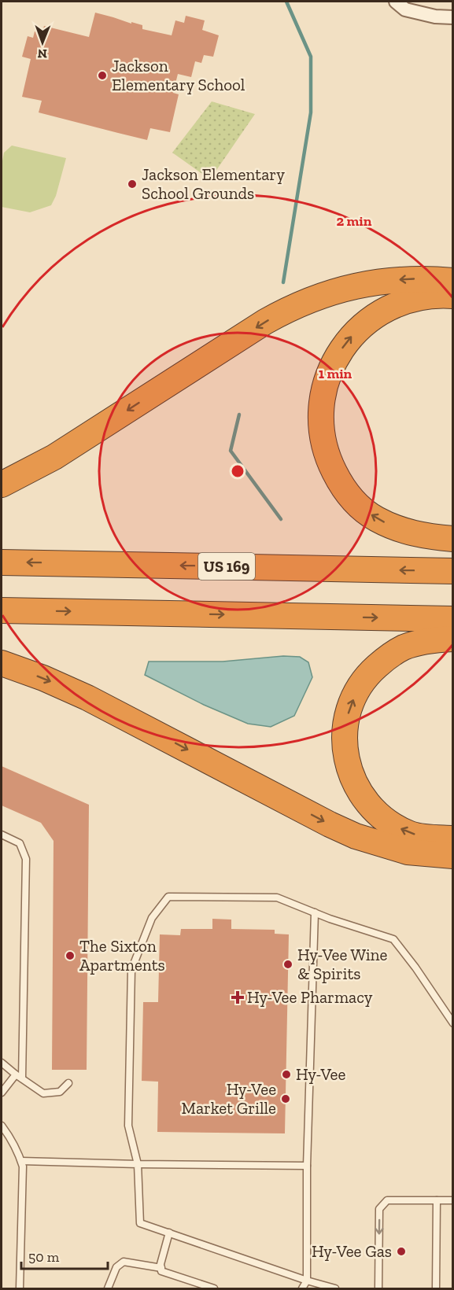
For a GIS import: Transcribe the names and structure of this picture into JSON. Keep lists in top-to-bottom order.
{
  "streets": {
    "highway": ["US 169"]
  },
  "places": {
    "other": [
      "Jackson Elementary School",
      "Jackson Elementary School Grounds",
      "The Sixton Apartments",
      "Hy-Vee Wine & Spirits",
      "Hy-Vee",
      "Hy-Vee Market Grille",
      "Hy-Vee Gas"
    ],
    "health": ["Hy-Vee Pharmacy"]
  },
  "scale_bar": "50 m",
  "north": "bottom",
  "rings": ["2 min", "1 min"]
}
